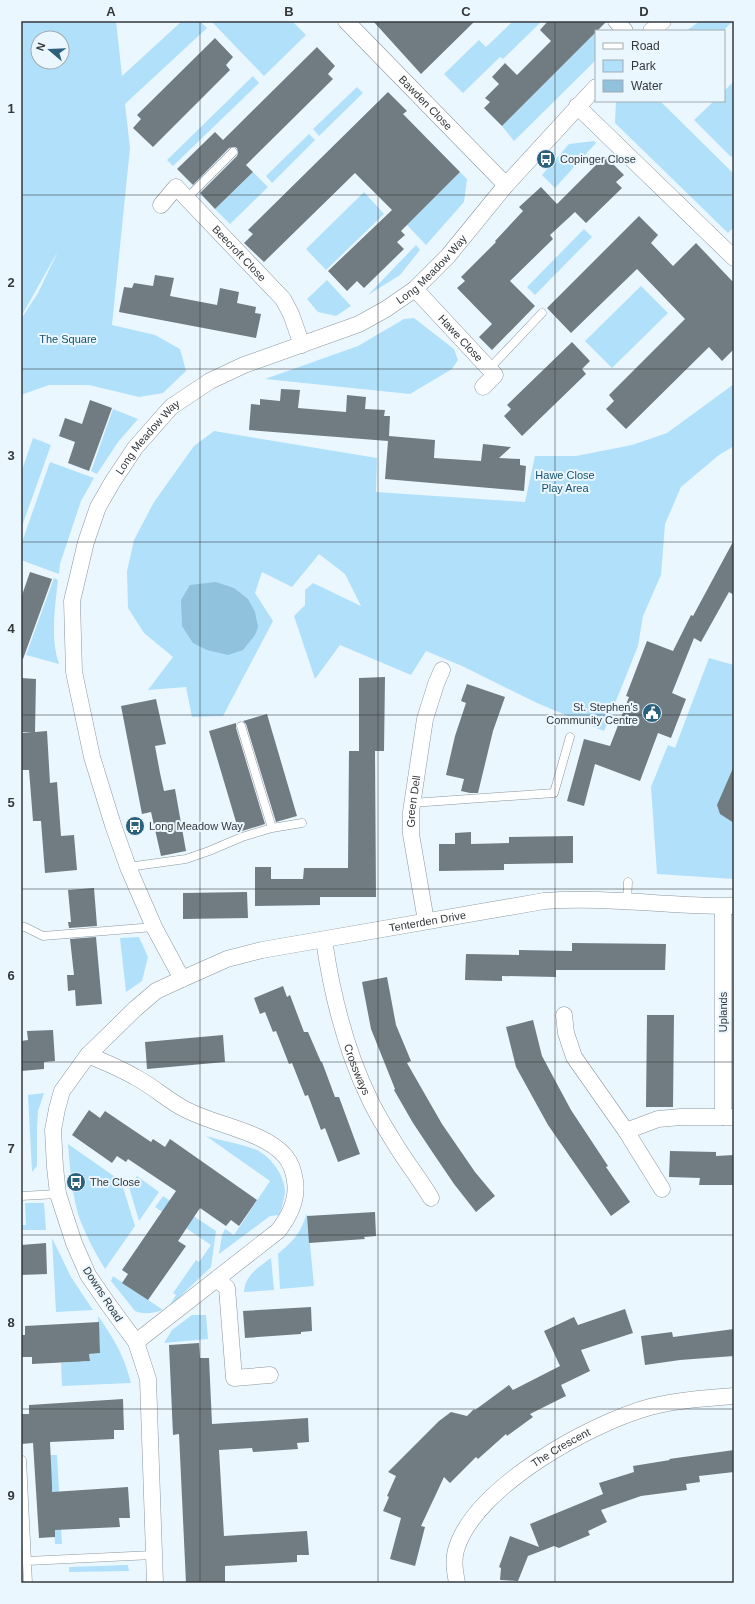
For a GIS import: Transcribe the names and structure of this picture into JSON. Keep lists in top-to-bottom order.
{
  "streets": {
    "street": [
      "Bawden Close",
      "Beecroft Close",
      "Long Meadow Way",
      "Hawe Close",
      "Green Dell",
      "Tenterden Drive",
      "Uplands",
      "Crossways",
      "Downs Road",
      "The Crescent"
    ]
  },
  "crossings": [
    ["Bawden Close", "Long Meadow Way"],
    ["Beecroft Close", "Long Meadow Way"],
    ["Long Meadow Way", "Hawe Close"],
    ["Long Meadow Way", "Tenterden Drive"],
    ["Green Dell", "Tenterden Drive"],
    ["Tenterden Drive", "Uplands"],
    ["Tenterden Drive", "Crossways"],
    ["Tenterden Drive", "Downs Road"]
  ],
  "parks": ["The Square", "Hawe Close Play Area"],
  "places": {
    "bus stop": ["Copinger Close", "Long Meadow Way", "The Close"],
    "public building": ["St. Stephen's Community Centre"]
  },
  "legend": ["Road", "Park", "Water"],
  "north": "left",
  "grid": {
    "columns": [
      "A",
      "B",
      "C",
      "D"
    ],
    "rows": [
      "1",
      "2",
      "3",
      "4",
      "5",
      "6",
      "7",
      "8",
      "9"
    ]
  }
}
